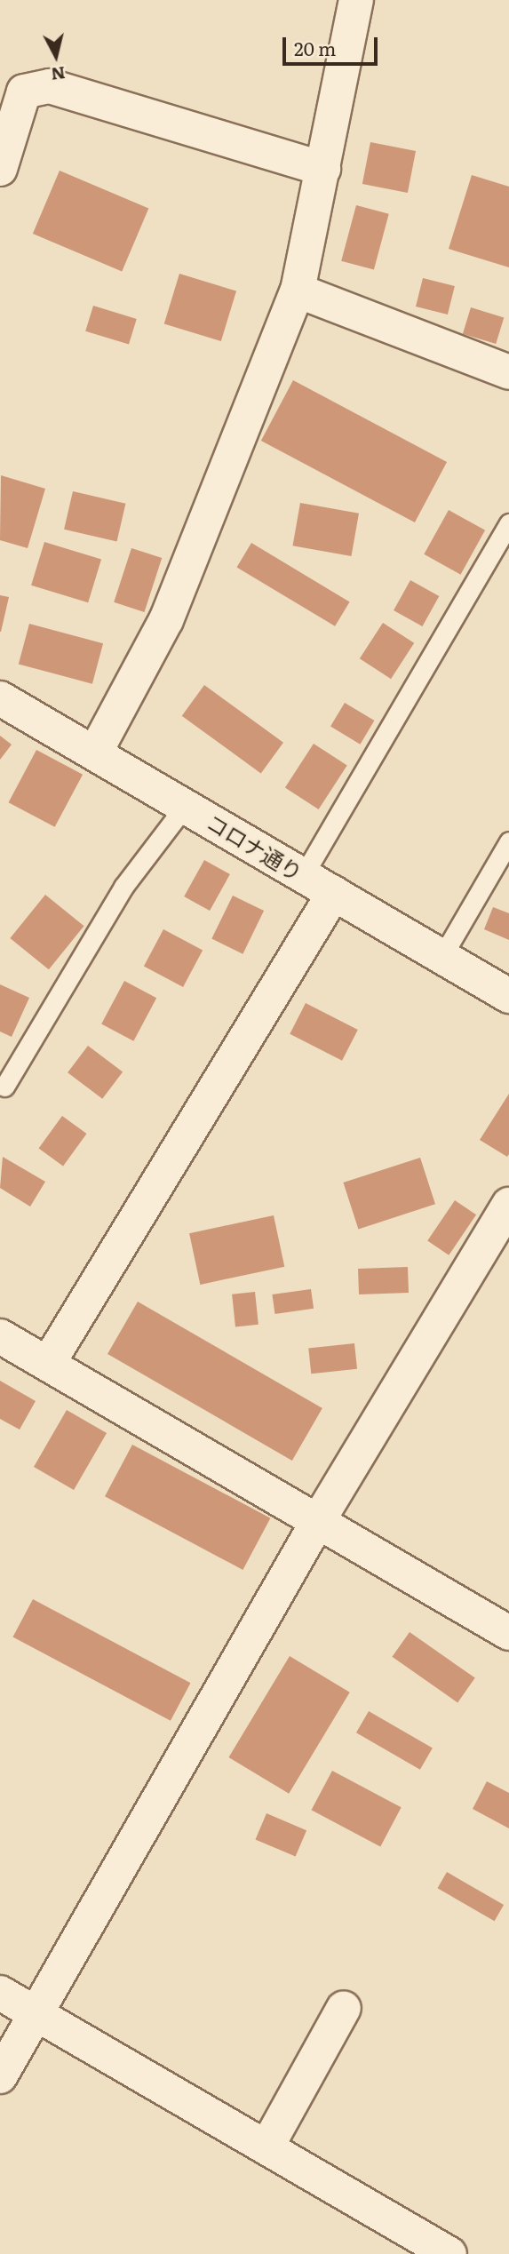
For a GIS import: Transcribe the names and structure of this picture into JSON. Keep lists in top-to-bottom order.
{
  "streets": {
    "street": ["コロナ通り"]
  },
  "scale_bar": "20 m",
  "north": "bottom"
}
